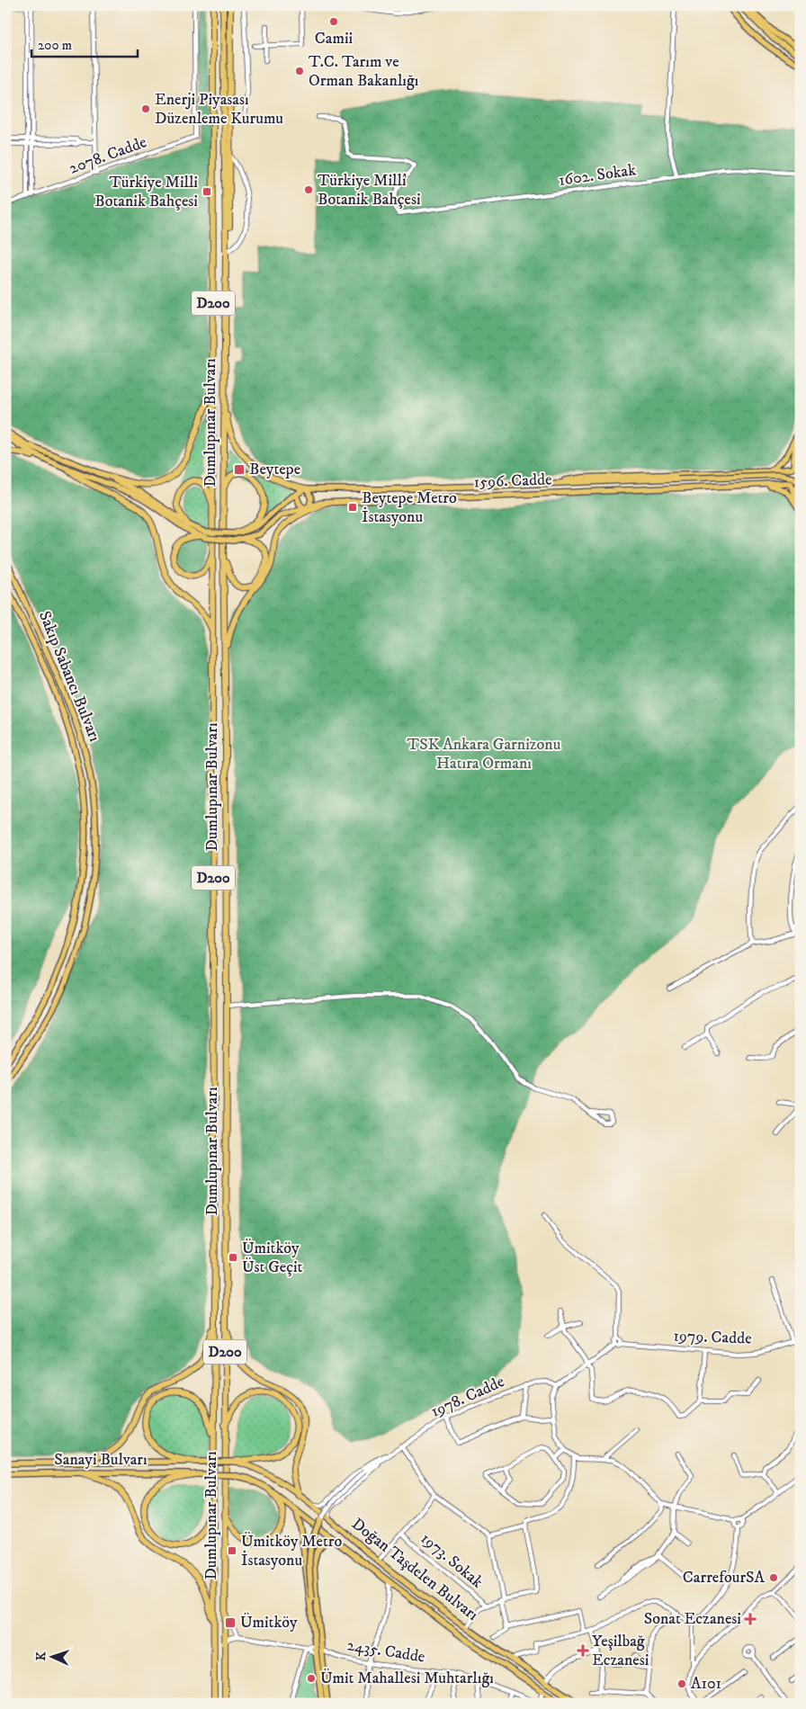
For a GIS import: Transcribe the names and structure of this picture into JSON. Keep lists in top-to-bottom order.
{
  "streets": {
    "highway": ["D200", "Dumlupınar Bulvarı"],
    "main road": [
      "1596. Cadde",
      "Sakıp Sabancı Bulvarı",
      "Sanayi Bulvarı",
      "Doğan Taşdelen Bulvarı"
    ],
    "street": [
      "2078. Cadde",
      "1602. Sokak",
      "1979. Cadde",
      "1978. Cadde",
      "1973. Sokak",
      "2435. Cadde"
    ]
  },
  "crossings": [
    ["1978. Cadde", "Doğan Taşdelen Bulvarı"],
    ["Sanayi Bulvarı", "Doğan Taşdelen Bulvarı"]
  ],
  "parks": ["TSK Ankara Garnizonu Hatıra Ormanı"],
  "places": {
    "other": [
      "Camii",
      "T.C. Tarım ve Orman Bakanlığı",
      "Enerji Piyasası Düzenleme Kurumu",
      "Türkiye Millî Botanik Bahçesi",
      "CarrefourSA",
      "Ümit Mahallesi Muhtarlığı",
      "A101"
    ],
    "transit": [
      "Türkiye Milli Botanik Bahçesi",
      "Beytepe",
      "Beytepe Metro İstasyonu",
      "Ümitköy Üst Geçit",
      "Ümitköy Metro İstasyonu",
      "Ümitköy"
    ],
    "health": ["Sonat Eczanesi", "Yeşilbağ Eczanesi"]
  },
  "scale_bar": "200 m",
  "north": "left"
}
